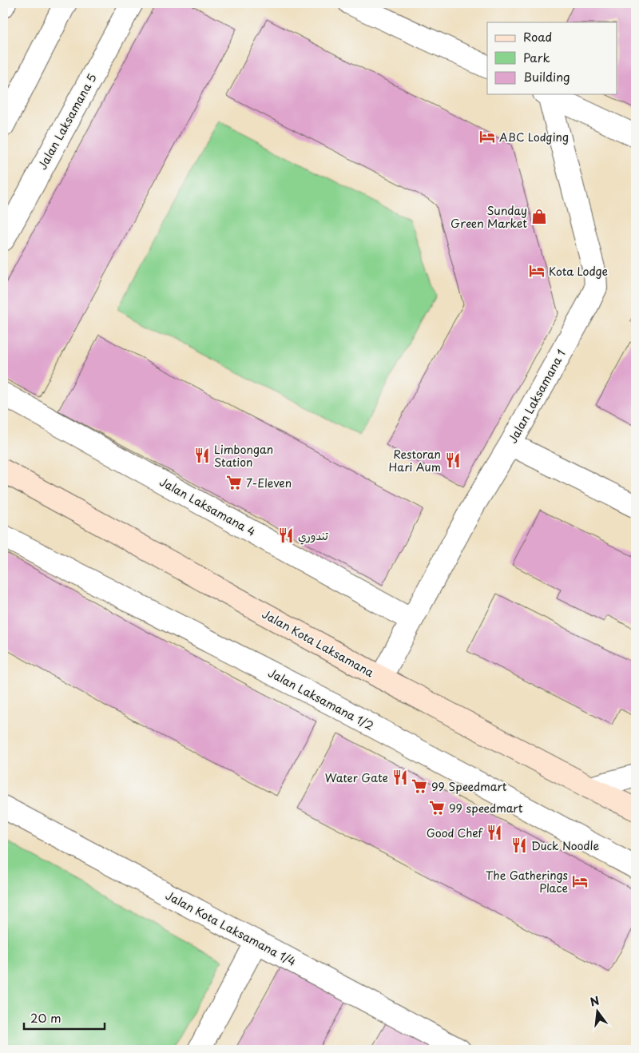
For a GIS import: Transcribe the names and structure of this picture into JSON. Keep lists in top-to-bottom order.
{
  "streets": {
    "street": [
      "Jalan Laksamana 5",
      "Jalan Laksamana 1",
      "Jalan Laksamana 4",
      "Jalan Kota Laksamana",
      "Jalan Laksamana 1/2",
      "Jalan Kota Laksamana 1/4"
    ]
  },
  "crossings": [
    ["Jalan Laksamana 1", "Jalan Laksamana 4"],
    ["Jalan Laksamana 1", "Jalan Kota Laksamana"]
  ],
  "places": {
    "hotel": ["ABC Lodging", "Kota Lodge", "The Gatherings Place"],
    "shop": ["Sunday Green Market"],
    "restaurant": [
      "Limbongan Station",
      "Restoran Hari Aum",
      "تندوري",
      "Water Gate",
      "Good Chef",
      "Duck Noodle"
    ],
    "supermarket": ["7-Eleven", "99 Speedmart", "99 speedmart"]
  },
  "legend": ["Road", "Park", "Building"],
  "scale_bar": "20 m",
  "north": "top"
}
